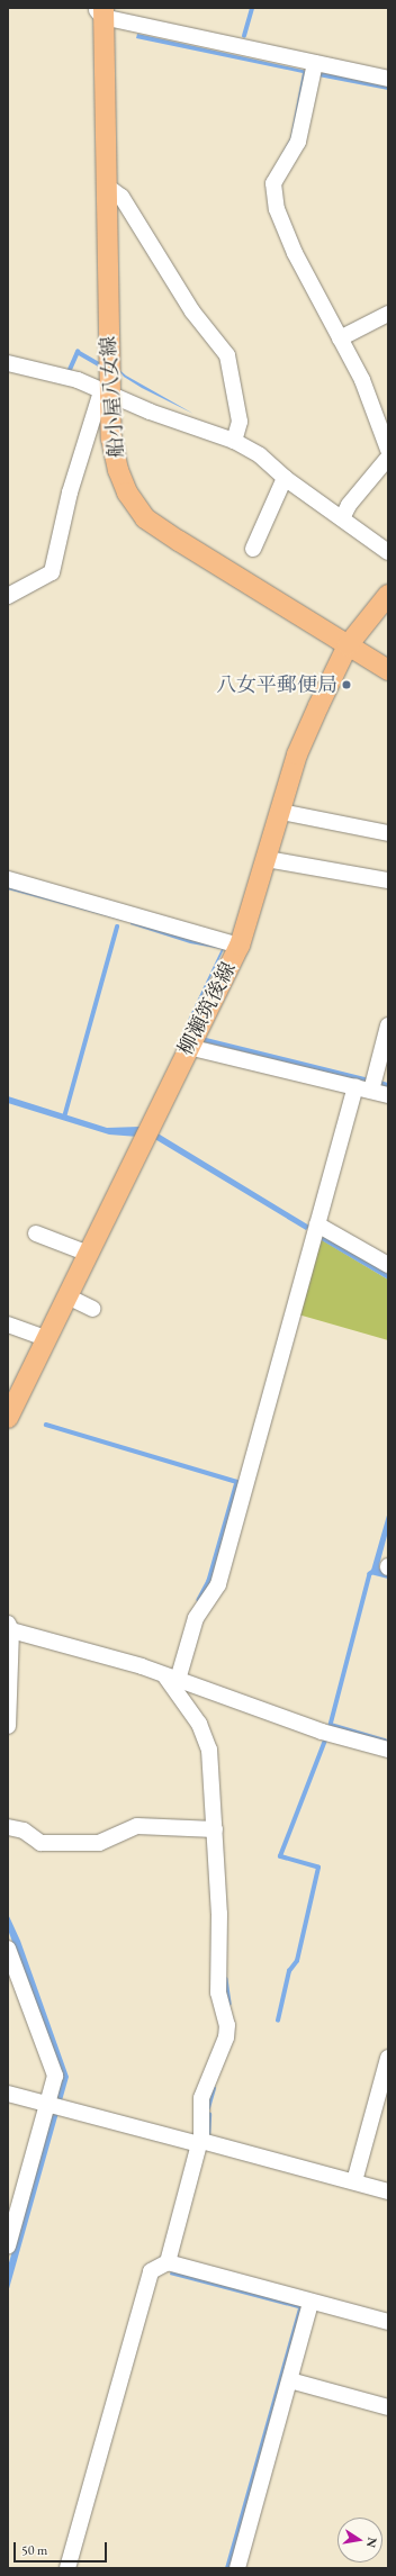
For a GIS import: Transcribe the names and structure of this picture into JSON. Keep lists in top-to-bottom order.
{
  "streets": {
    "main road": ["船小屋八女線", "柳瀬筑後線"]
  },
  "crossings": [
    ["船小屋八女線", "柳瀬筑後線"]
  ],
  "places": ["八女平郵便局"],
  "scale_bar": "50 m",
  "north": "right"
}
